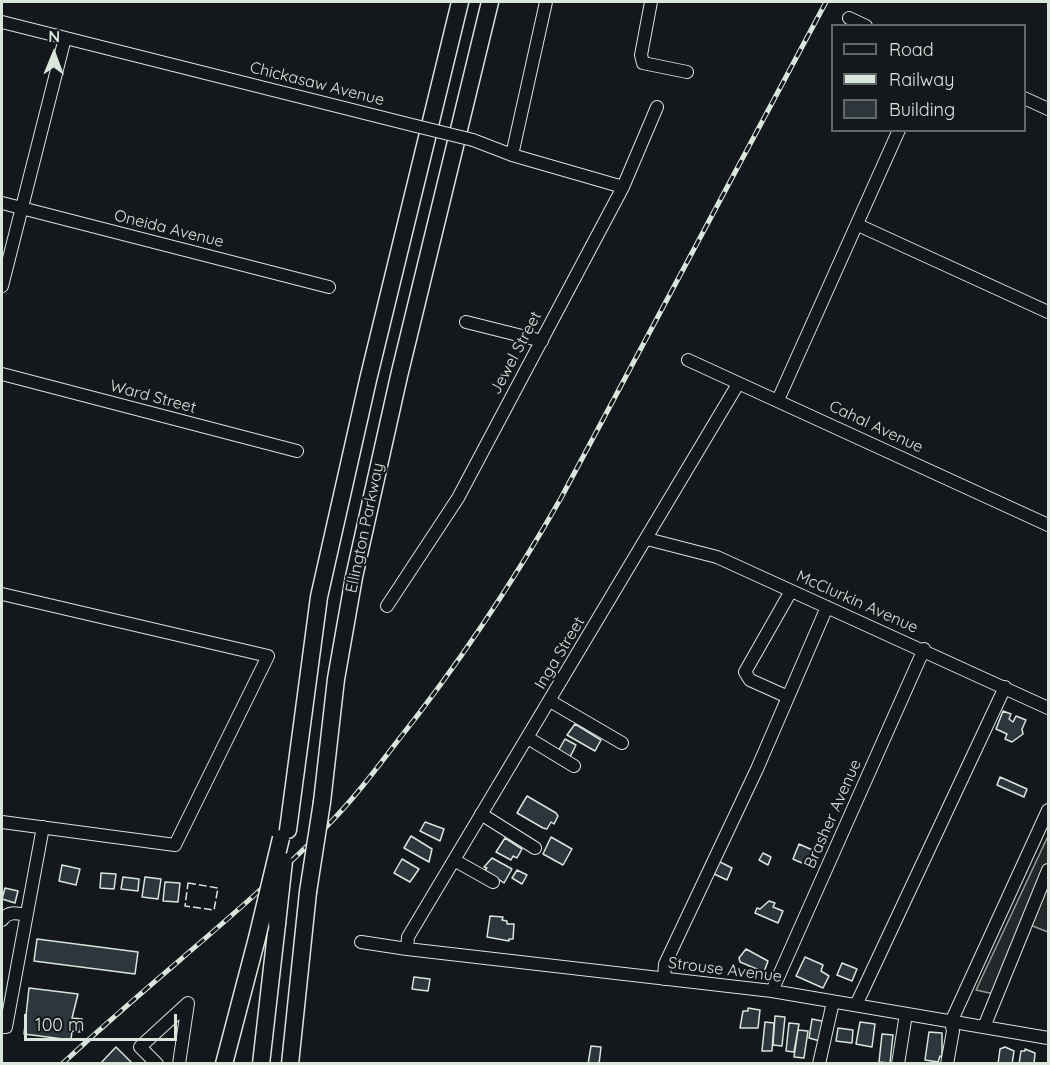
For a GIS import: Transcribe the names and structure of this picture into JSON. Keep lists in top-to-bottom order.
{
  "streets": {
    "highway": ["Ellington Parkway"],
    "street": [
      "Chickasaw Avenue",
      "Oneida Avenue",
      "Jewel Street",
      "Ward Street",
      "Cahal Avenue",
      "McClurkin Avenue",
      "Inga Street",
      "Brasher Avenue",
      "Strouse Avenue"
    ]
  },
  "crossings": [
    ["Chickasaw Avenue", "Jewel Street"],
    ["Cahal Avenue", "Inga Street"],
    ["McClurkin Avenue", "Inga Street"],
    ["McClurkin Avenue", "Brasher Avenue"],
    ["Inga Street", "Strouse Avenue"],
    ["Brasher Avenue", "Strouse Avenue"]
  ],
  "legend": ["Road", "Railway", "Building"],
  "scale_bar": "100 m",
  "north": "top"
}
